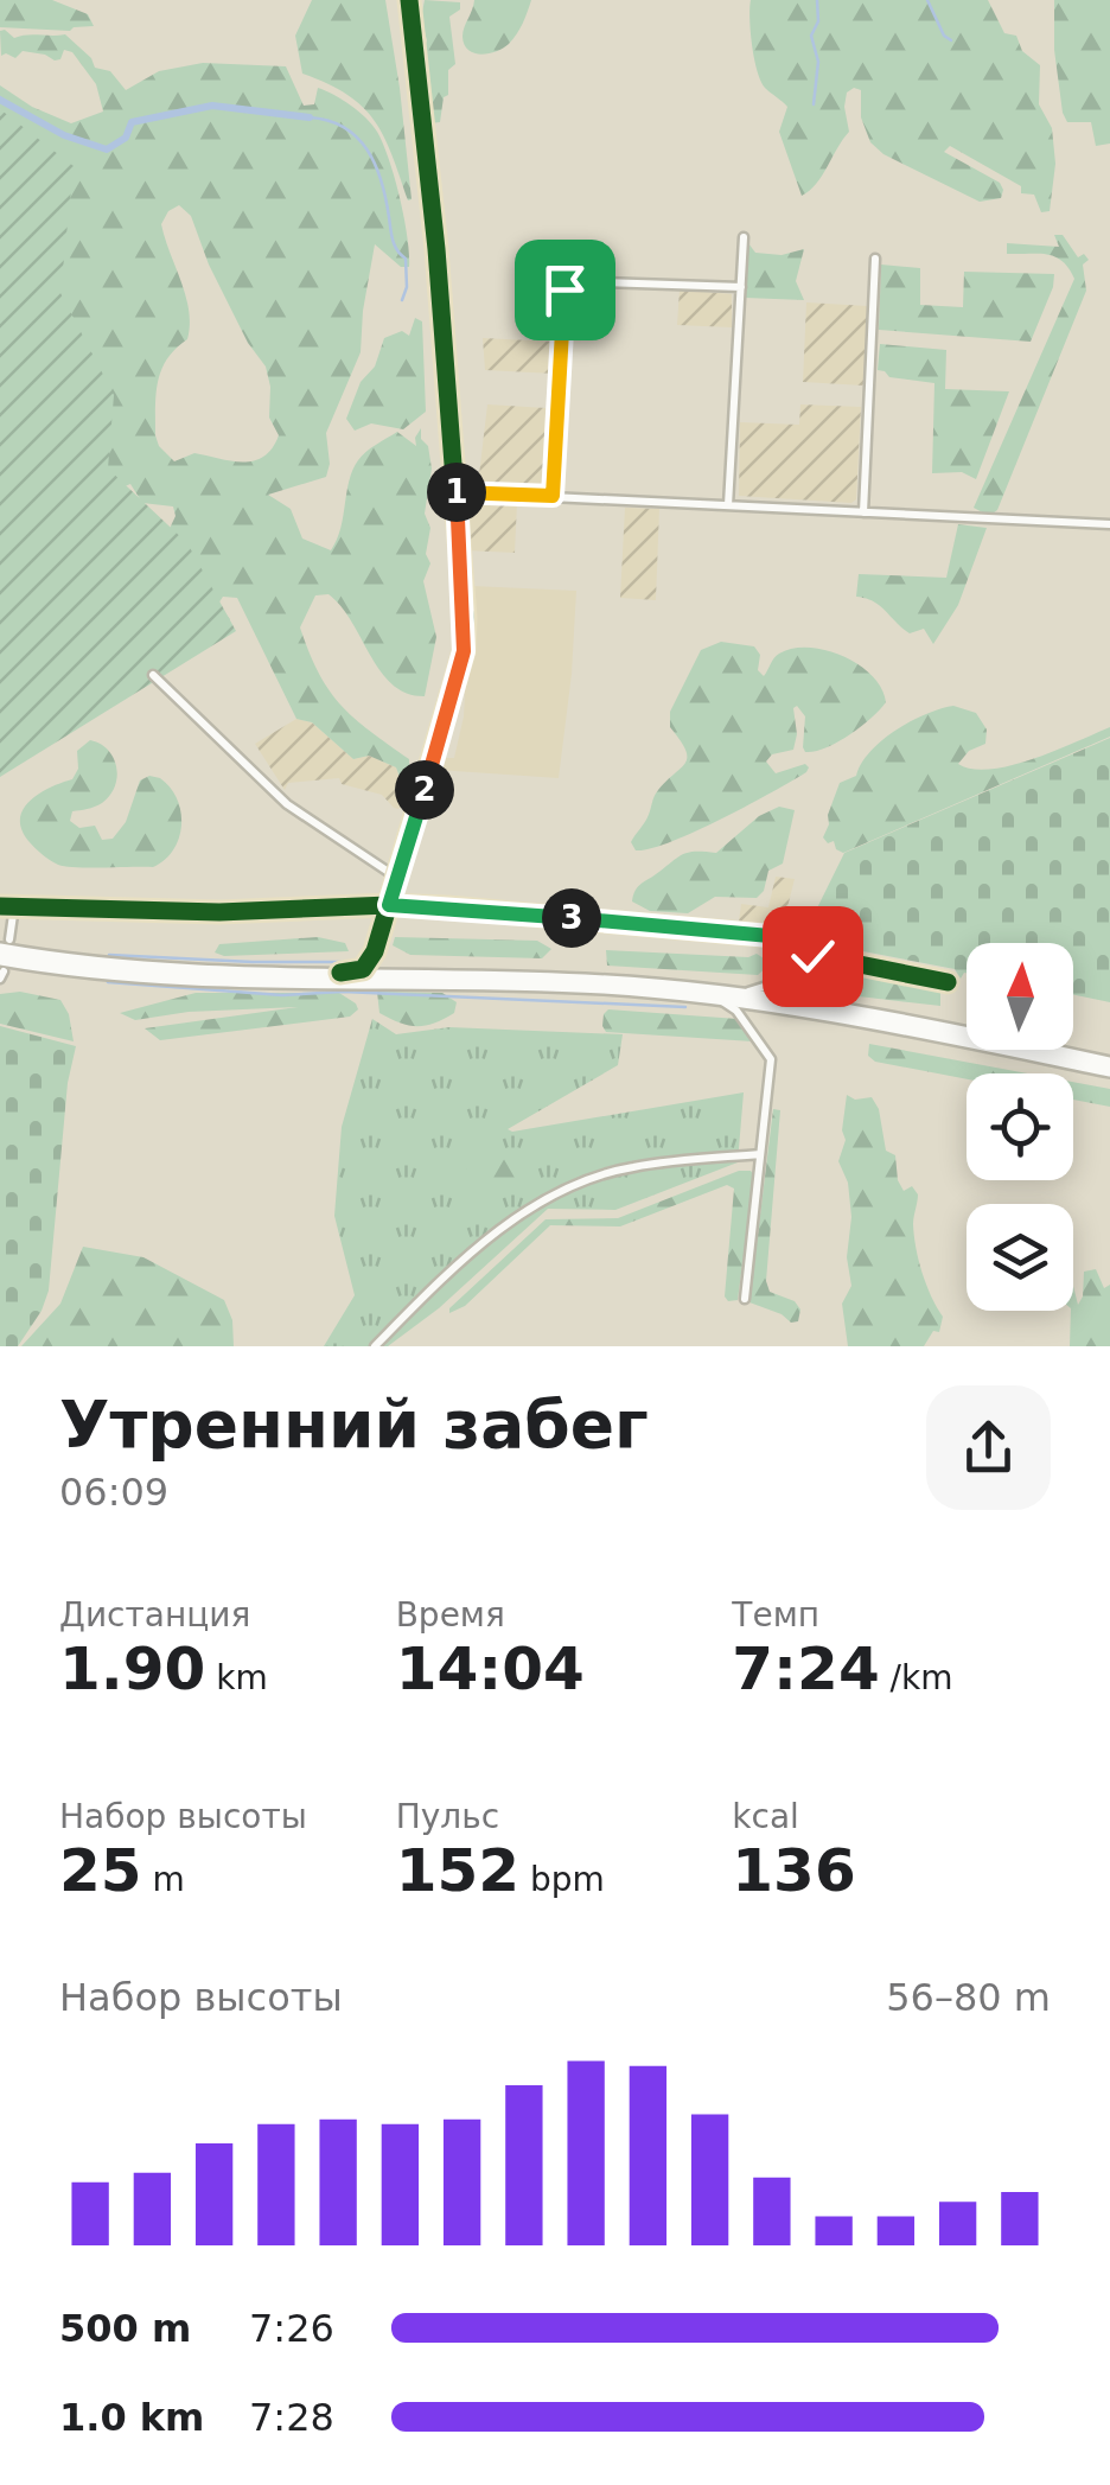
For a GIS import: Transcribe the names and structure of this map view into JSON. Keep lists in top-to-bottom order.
{
  "north": "top",
  "page": {
    "pins": ["1", "2", "3"],
    "heading": ["Утренний забег", "06:09"],
    "stats": [
      ["Дистанция", "1.90 km"],
      ["Время", "14:04"],
      ["Темп", "7:24 /km"],
      ["Набор высоты", "25 m"],
      ["Пульс", "152 bpm"],
      ["kcal", "136"]
    ],
    "chart": ["Набор высоты", "56–80 m"],
    "list": [
      {
        "name": "500 m",
        "note": "7:26"
      },
      {
        "name": "1.0 km",
        "note": "7:28"
      }
    ]
  }
}
